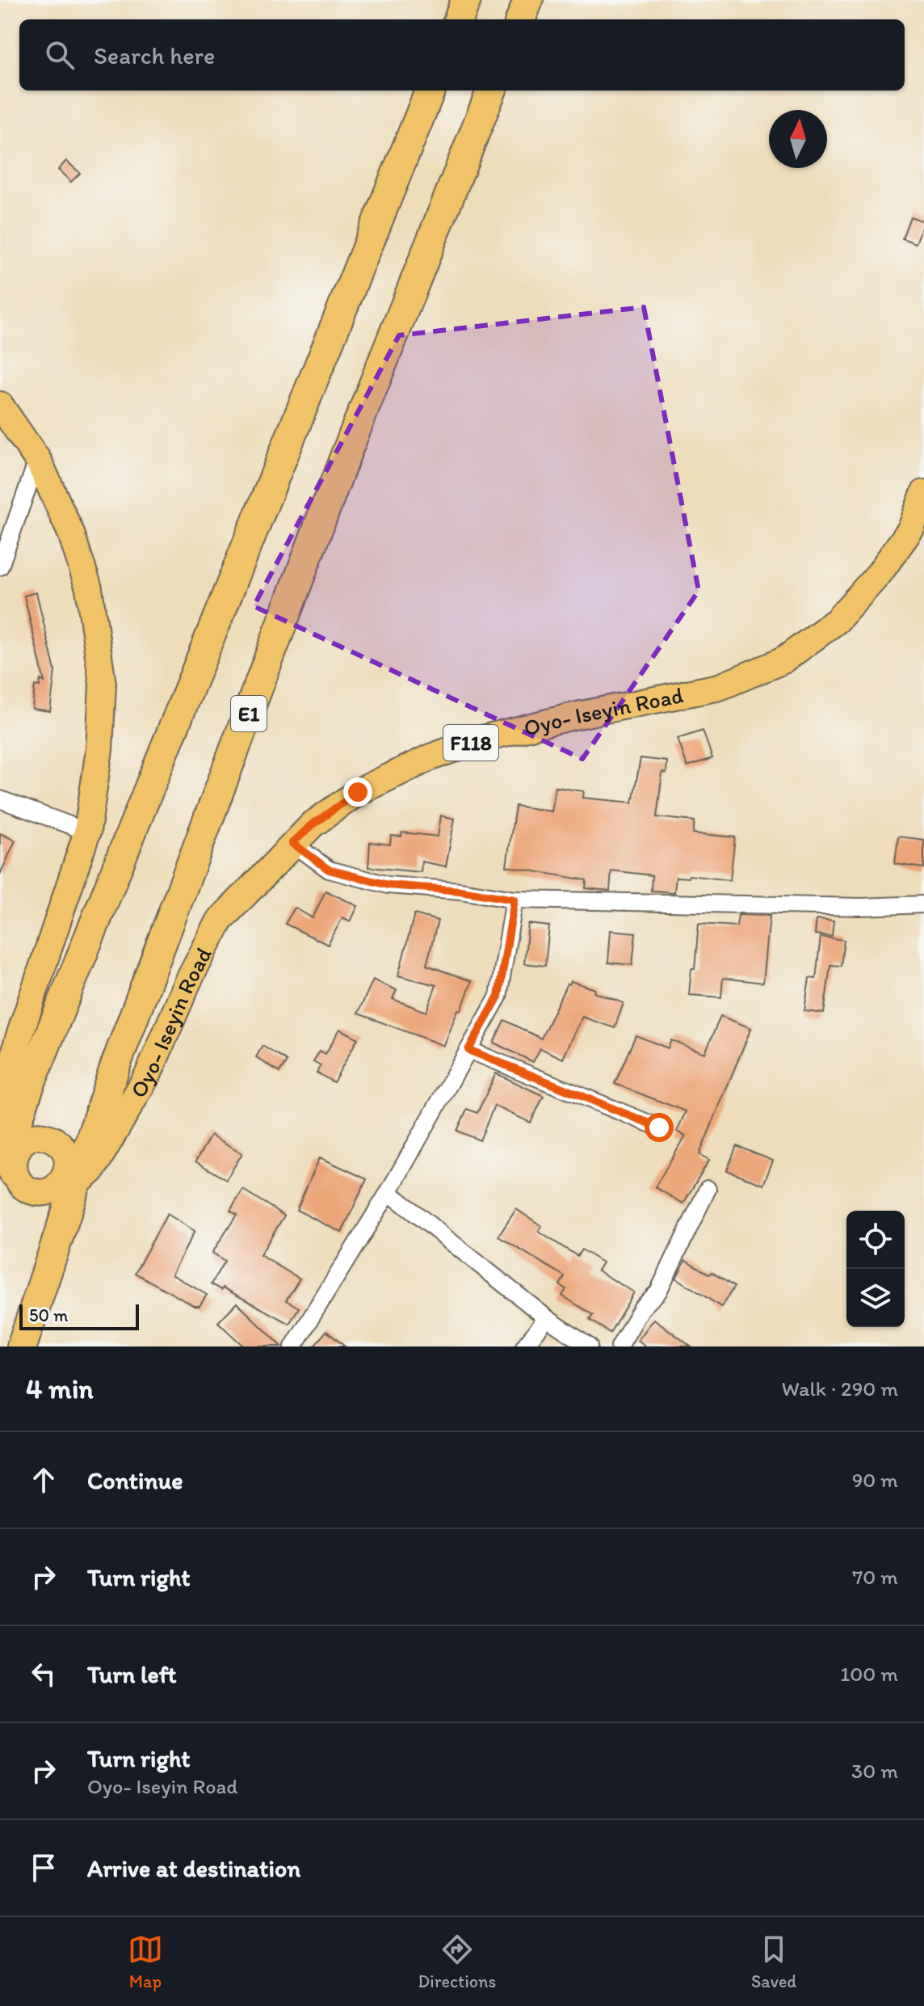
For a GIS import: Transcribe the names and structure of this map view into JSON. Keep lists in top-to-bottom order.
{
  "streets": {
    "highway": ["E1"],
    "main road": ["Oyo- Iseyin Road", "F118"]
  },
  "crossings": [
    ["Oyo- Iseyin Road", "E1"]
  ],
  "scale_bar": "50 m",
  "north": "top",
  "page": {
    "search": "Search here",
    "scale": "50 m",
    "heading": ["4 min", "Walk · 290 m"],
    "list": [
      ["Continue", "90 m"],
      ["Turn right", "70 m"],
      ["Turn left", "100 m"],
      ["Turn right", "Oyo- Iseyin Road", "30 m"],
      "Arrive at destination"
    ],
    "nav": ["Map", "Directions", "Saved"]
  }
}
